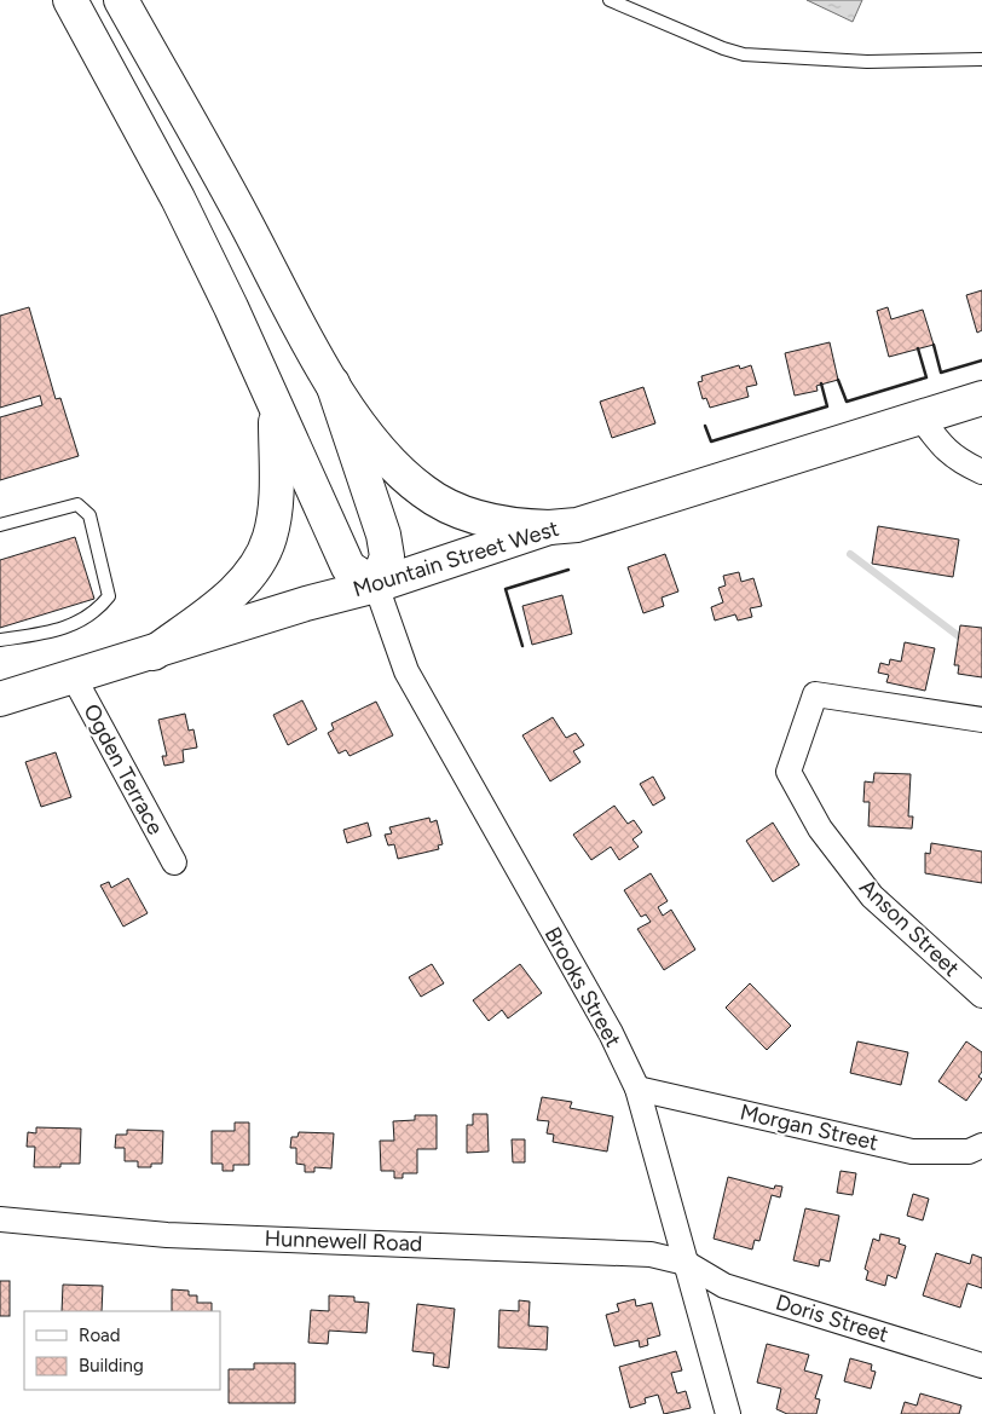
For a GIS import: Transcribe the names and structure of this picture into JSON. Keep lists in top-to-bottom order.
{
  "streets": {
    "main road": ["Mountain Street West"],
    "street": [
      "Ogden Terrace",
      "Anson Street",
      "Brooks Street",
      "Morgan Street",
      "Hunnewell Road",
      "Doris Street"
    ]
  },
  "crossings": [
    ["Mountain Street West", "Ogden Terrace"],
    ["Mountain Street West", "Brooks Street"],
    ["Brooks Street", "Morgan Street"],
    ["Brooks Street", "Hunnewell Road"],
    ["Brooks Street", "Doris Street"],
    ["Hunnewell Road", "Doris Street"]
  ],
  "legend": ["Road", "Building"]
}
